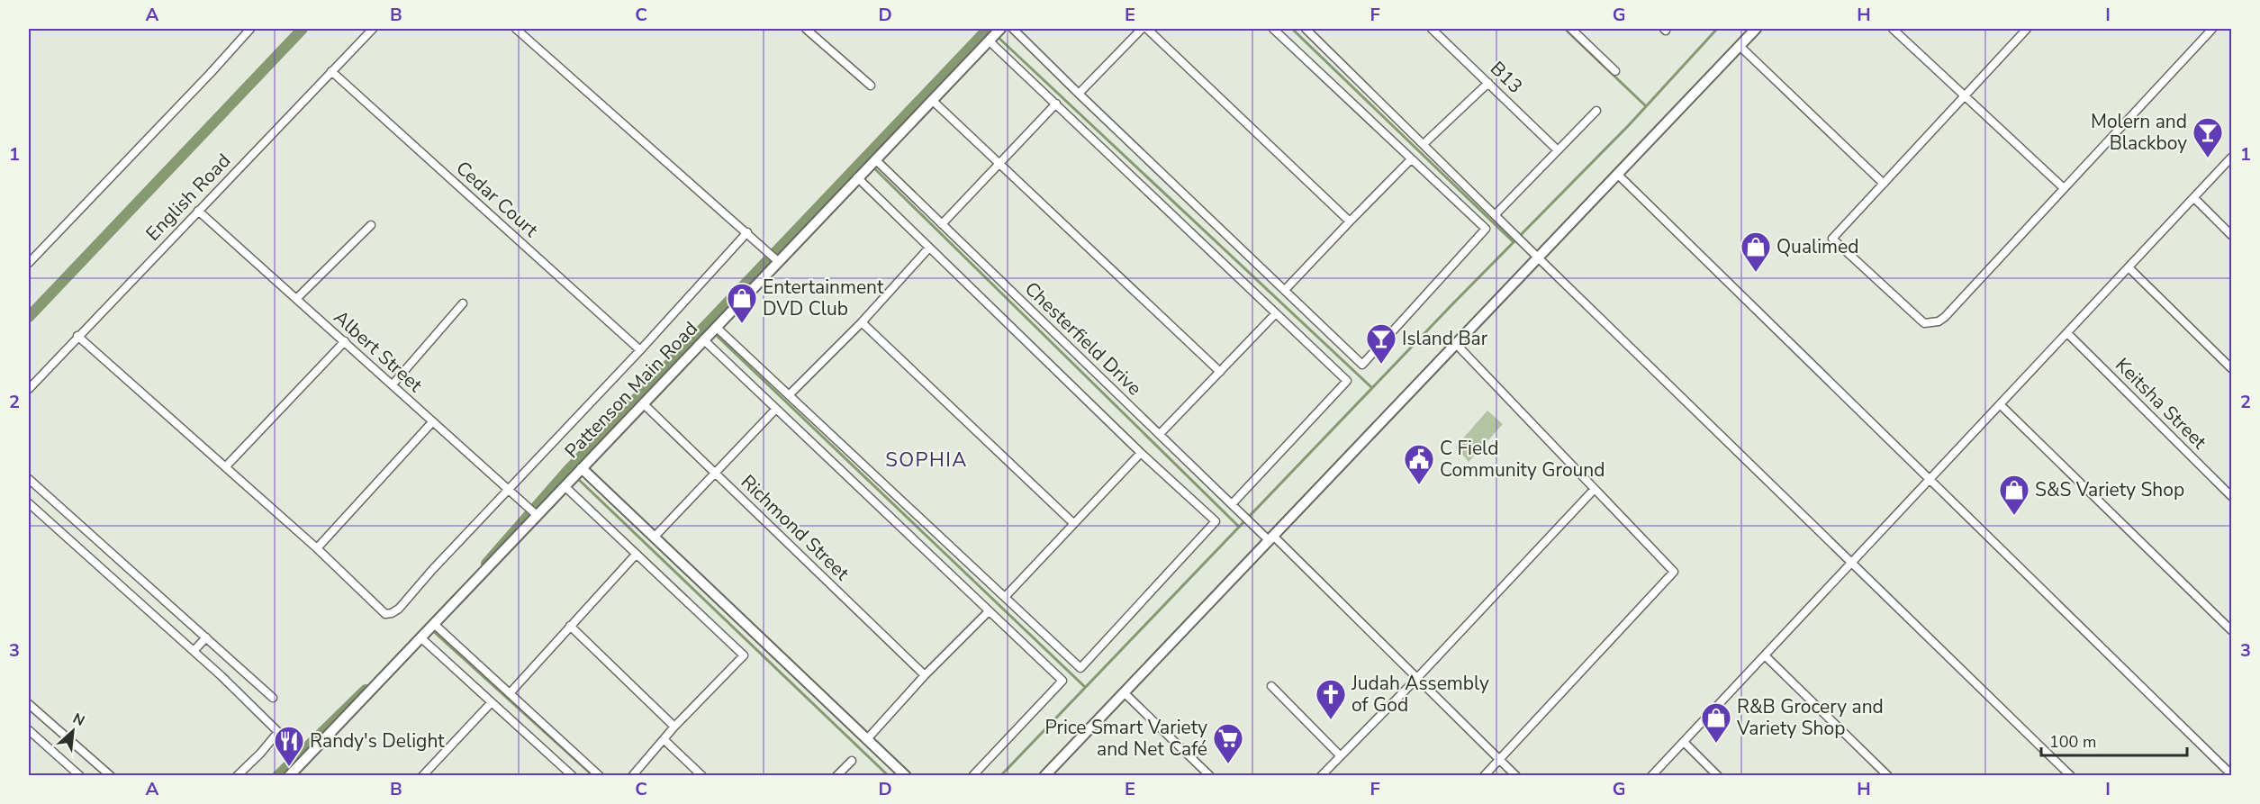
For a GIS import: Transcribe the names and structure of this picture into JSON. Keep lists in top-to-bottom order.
{
  "streets": {
    "street": [
      "B13",
      "English Road",
      "Cedar Court",
      "Chesterfield Drive",
      "Albert Street",
      "Pattenson Main Road",
      "Keitsha Street",
      "Richmond Street"
    ]
  },
  "crossings": [
    ["English Road", "Cedar Court"],
    ["English Road", "Albert Street"],
    ["Chesterfield Drive", "Pattenson Main Road"],
    ["Albert Street", "Pattenson Main Road"],
    ["Pattenson Main Road", "Richmond Street"]
  ],
  "districts": ["SOPHIA"],
  "places": {
    "bar": ["Molern and Blackboy", "Island Bar"],
    "shop": [
      "Qualimed",
      "Entertainment DVD Club",
      "S&S Variety Shop",
      "R&B Grocery and Variety Shop"
    ],
    "public building": ["C Field Community Ground"],
    "church": ["Judah Assembly of God"],
    "supermarket": ["Price Smart Variety and Net Café"],
    "restaurant": ["Randy's Delight"]
  },
  "scale_bar": "100 m",
  "north": "top right",
  "grid": {
    "columns": [
      "A",
      "B",
      "C",
      "D",
      "E",
      "F",
      "G",
      "H",
      "I"
    ],
    "rows": ["1", "2", "3"]
  }
}
